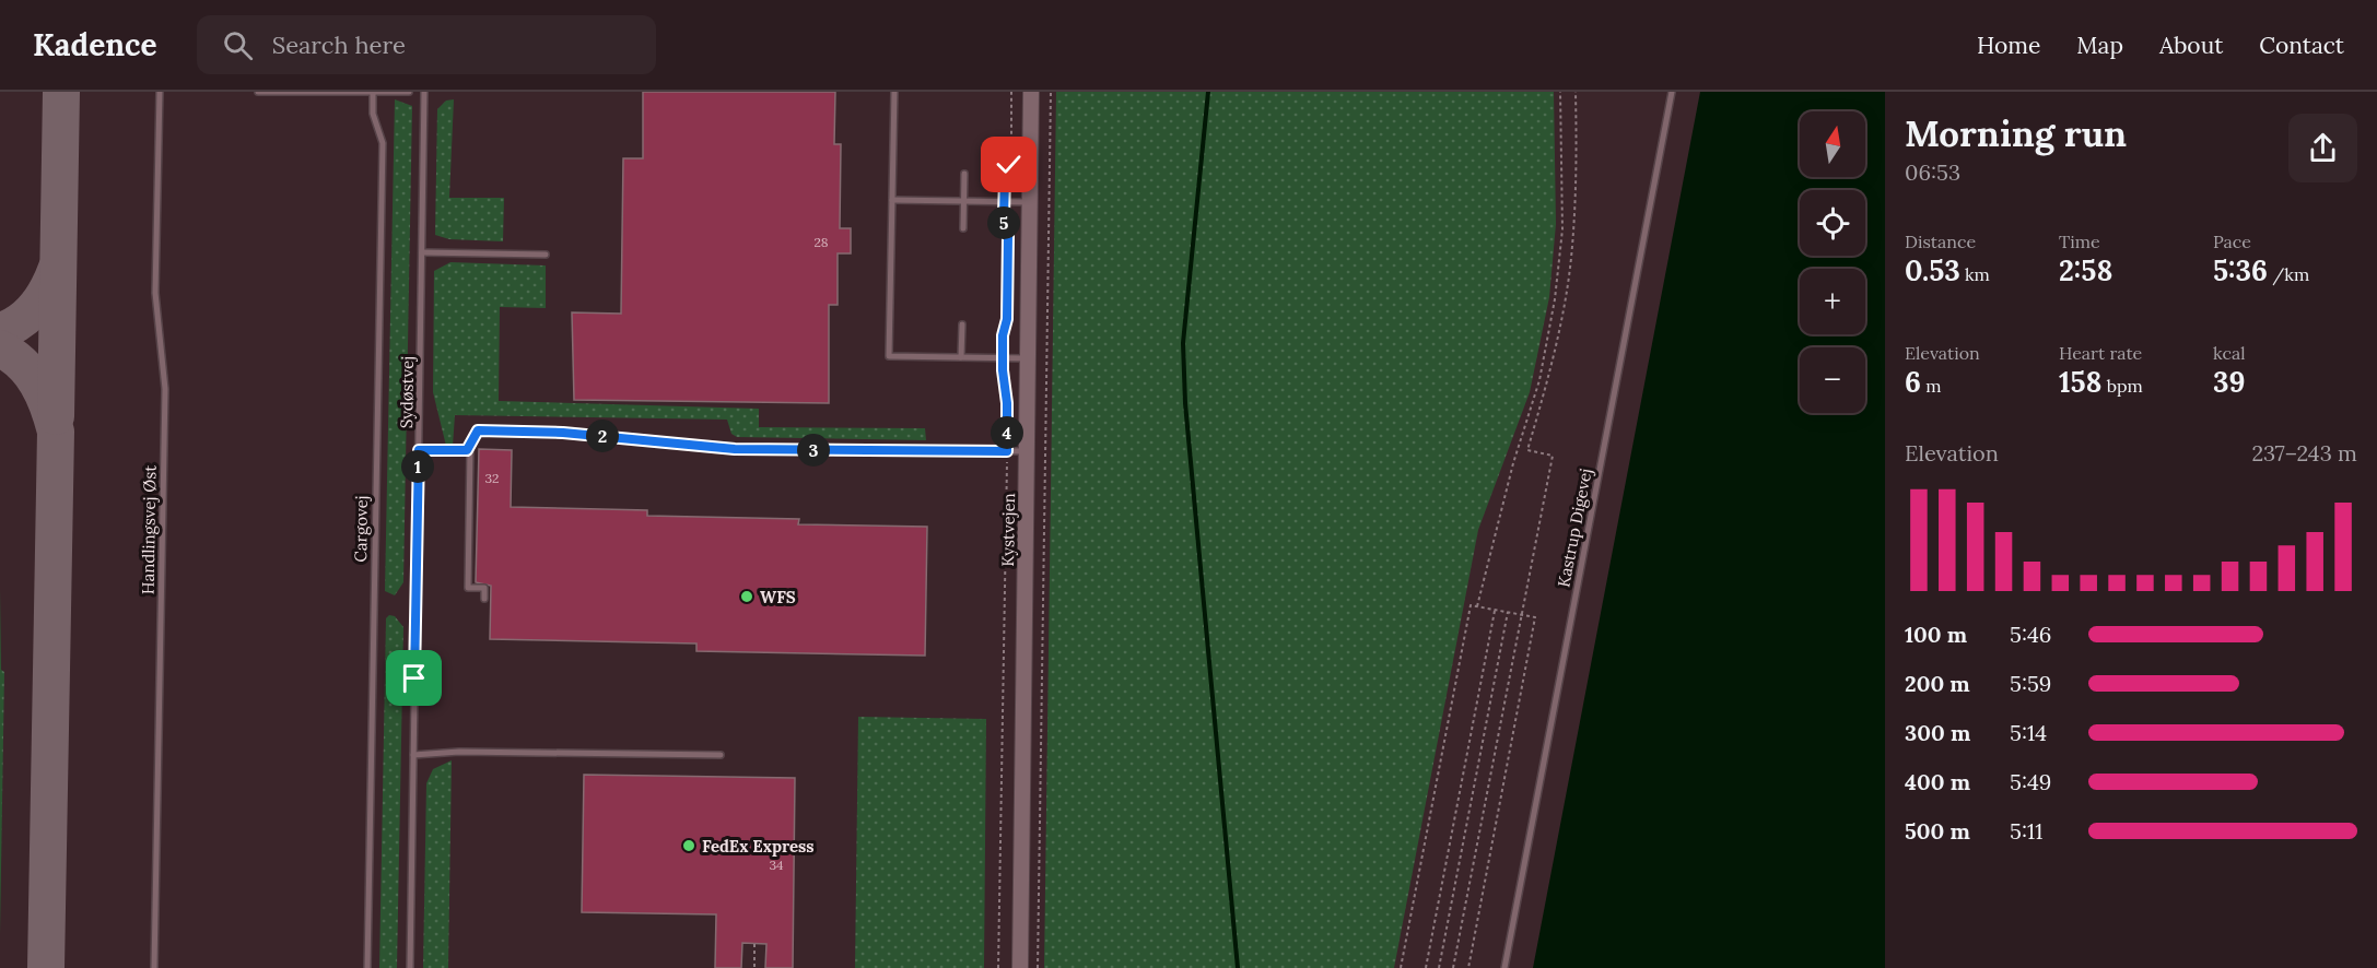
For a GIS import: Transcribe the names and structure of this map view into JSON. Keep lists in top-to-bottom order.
{
  "streets": {
    "street": ["Kystvejen"],
    "lane": [
      "Sydøstvej",
      "Kastrup Digevej",
      "Cargovej",
      "Handlingsvej Øst"
    ]
  },
  "places": ["WFS", "FedEx Express"],
  "house_numbers": ["28", "32", "34"],
  "north": "top",
  "page": {
    "header": "Kadence",
    "search": "Search here",
    "nav": [
      "Home",
      "Map",
      "About",
      "Contact"
    ],
    "heading": ["Morning run", "06:53"],
    "map_buttons": ["+", "−"],
    "stats": [
      ["Distance", "0.53 km"],
      ["Time", "2:58"],
      ["Pace", "5:36 /km"],
      ["Elevation", "6 m"],
      ["Heart rate", "158 bpm"],
      ["kcal", "39"]
    ],
    "pins": [
      "5",
      "4",
      "2",
      "3",
      "1"
    ],
    "chart": ["Elevation", "237–243 m"],
    "list": [
      {
        "name": "100 m",
        "note": "5:46"
      },
      {
        "name": "200 m",
        "note": "5:59"
      },
      {
        "name": "300 m",
        "note": "5:14"
      },
      {
        "name": "400 m",
        "note": "5:49"
      },
      {
        "name": "500 m",
        "note": "5:11"
      }
    ]
  }
}
